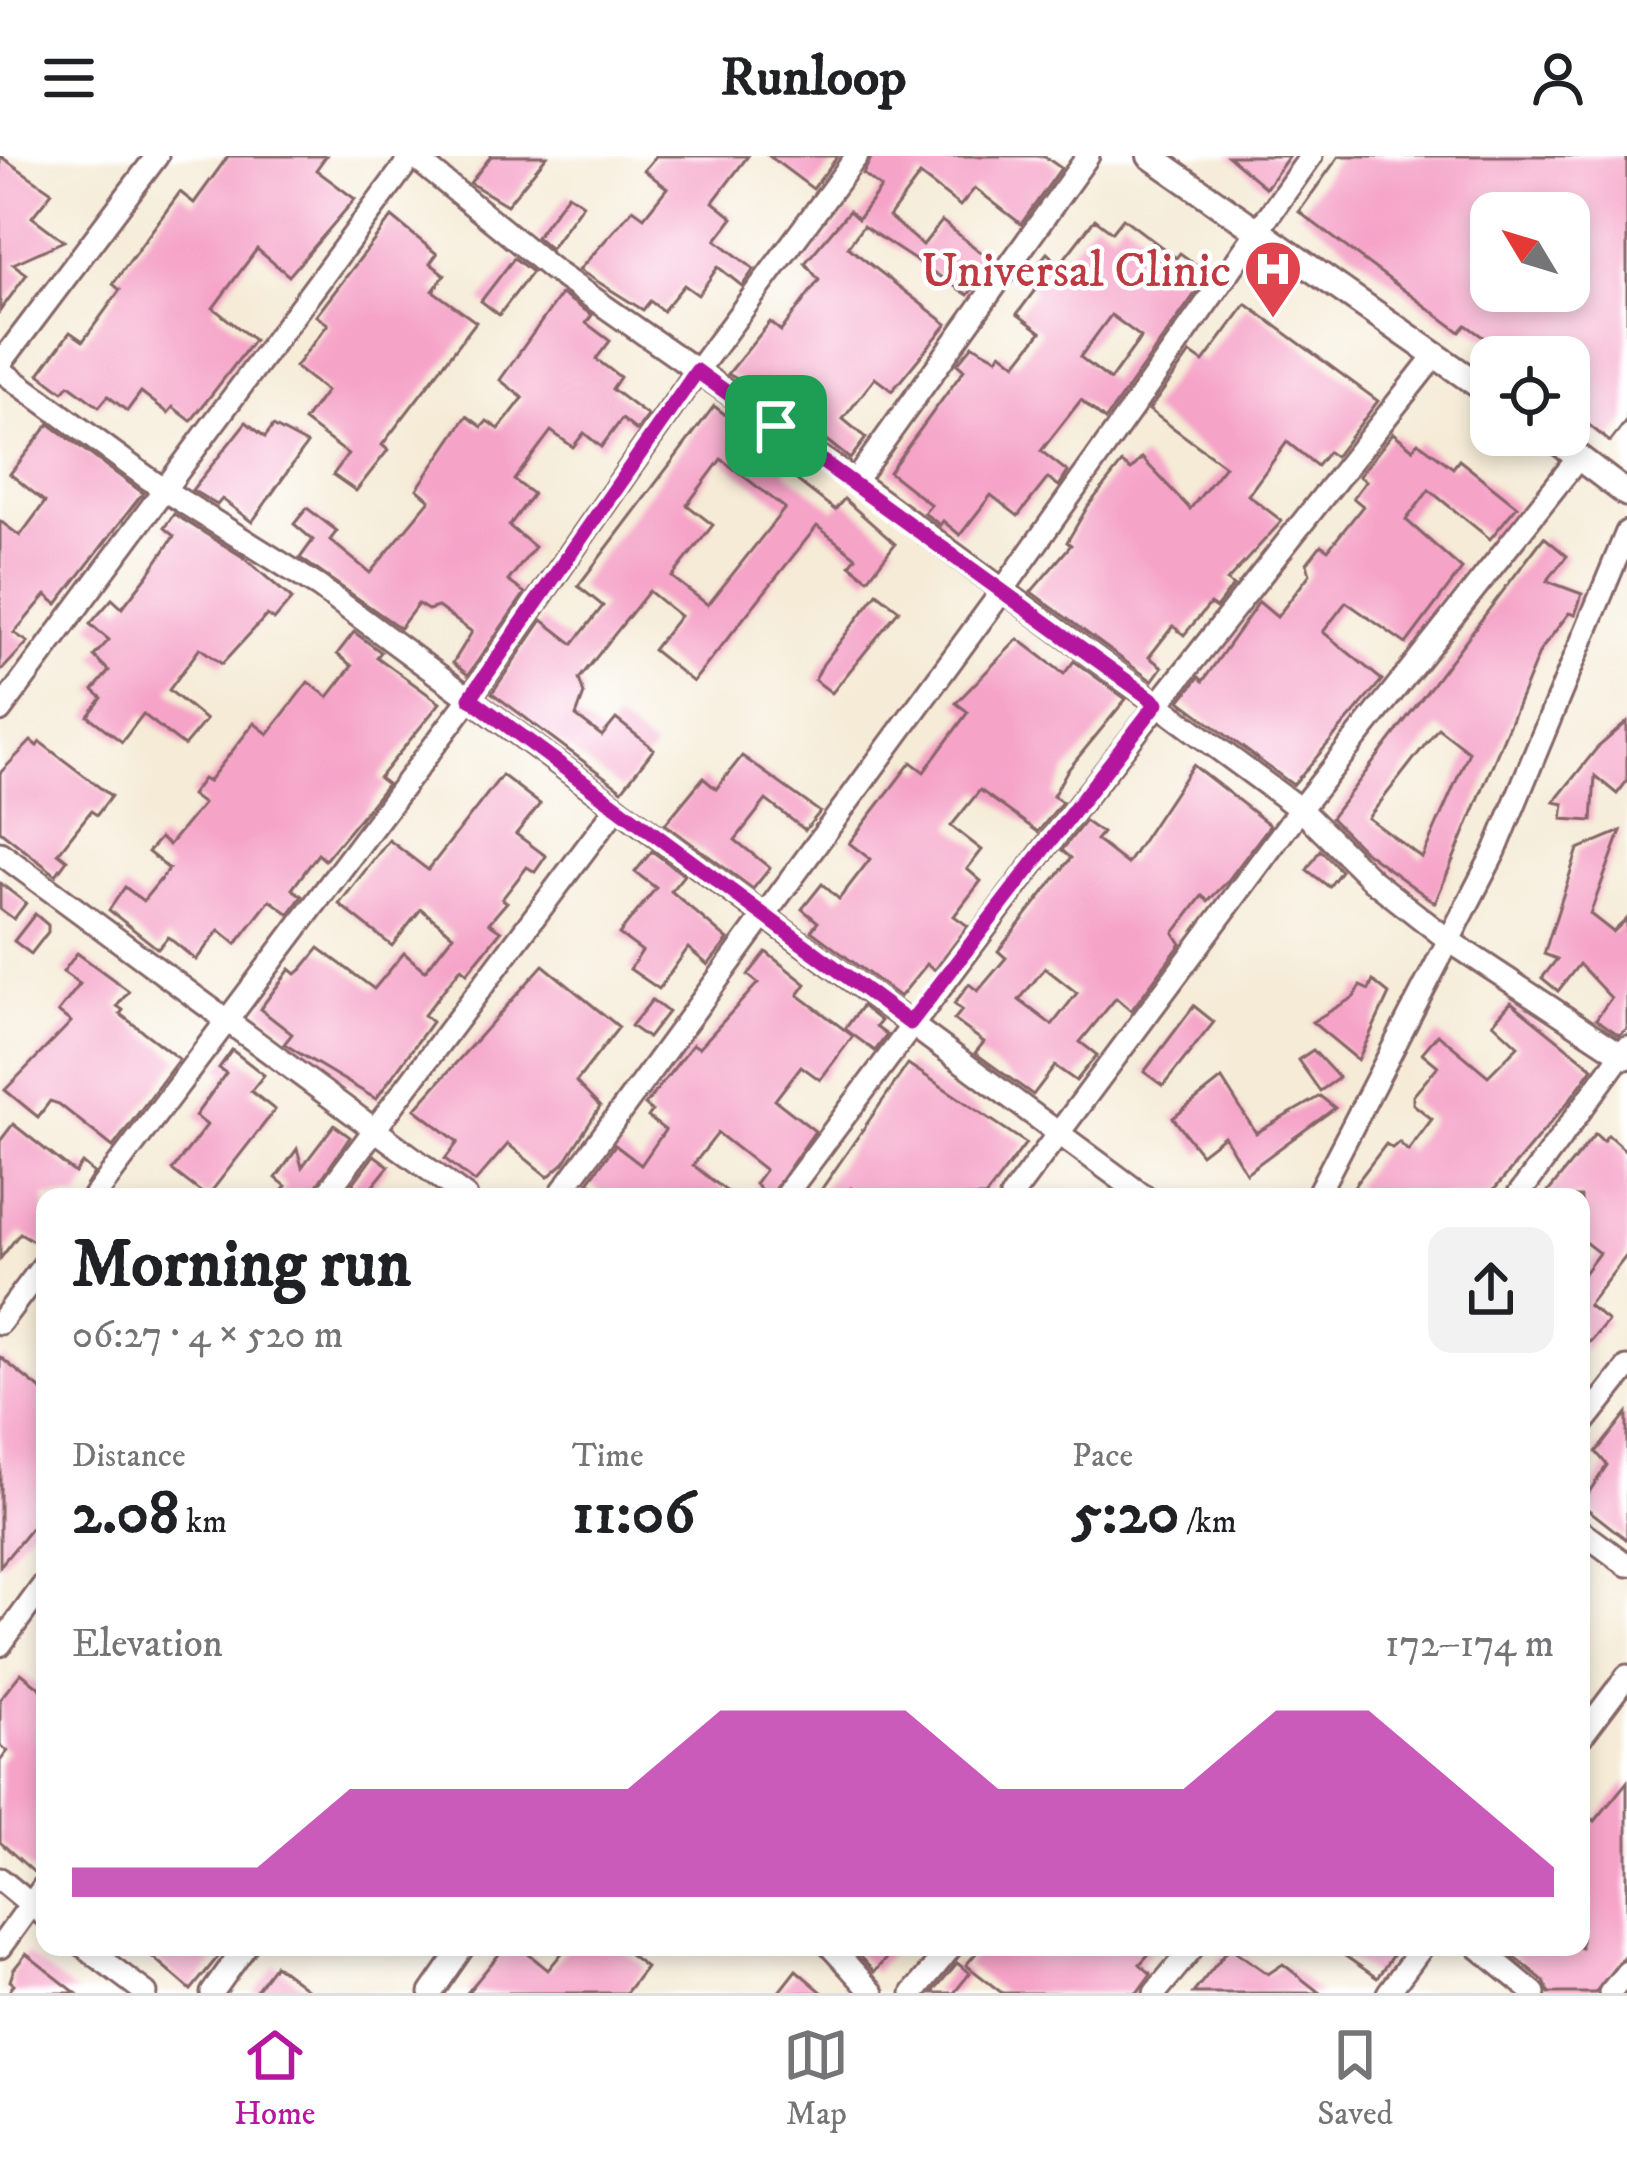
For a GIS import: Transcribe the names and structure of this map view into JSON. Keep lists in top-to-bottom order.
{
  "places": {
    "hospital": ["Universal Clinic"]
  },
  "north": "top left",
  "page": {
    "header": "Runloop",
    "heading": ["Morning run", "06:27 · 4 × 520 m"],
    "stats": [
      ["Distance", "2.08 km"],
      ["Time", "11:06"],
      ["Pace", "5:20 /km"]
    ],
    "chart": ["Elevation", "172–174 m"],
    "tabs": ["Home", "Map", "Saved"]
  }
}
